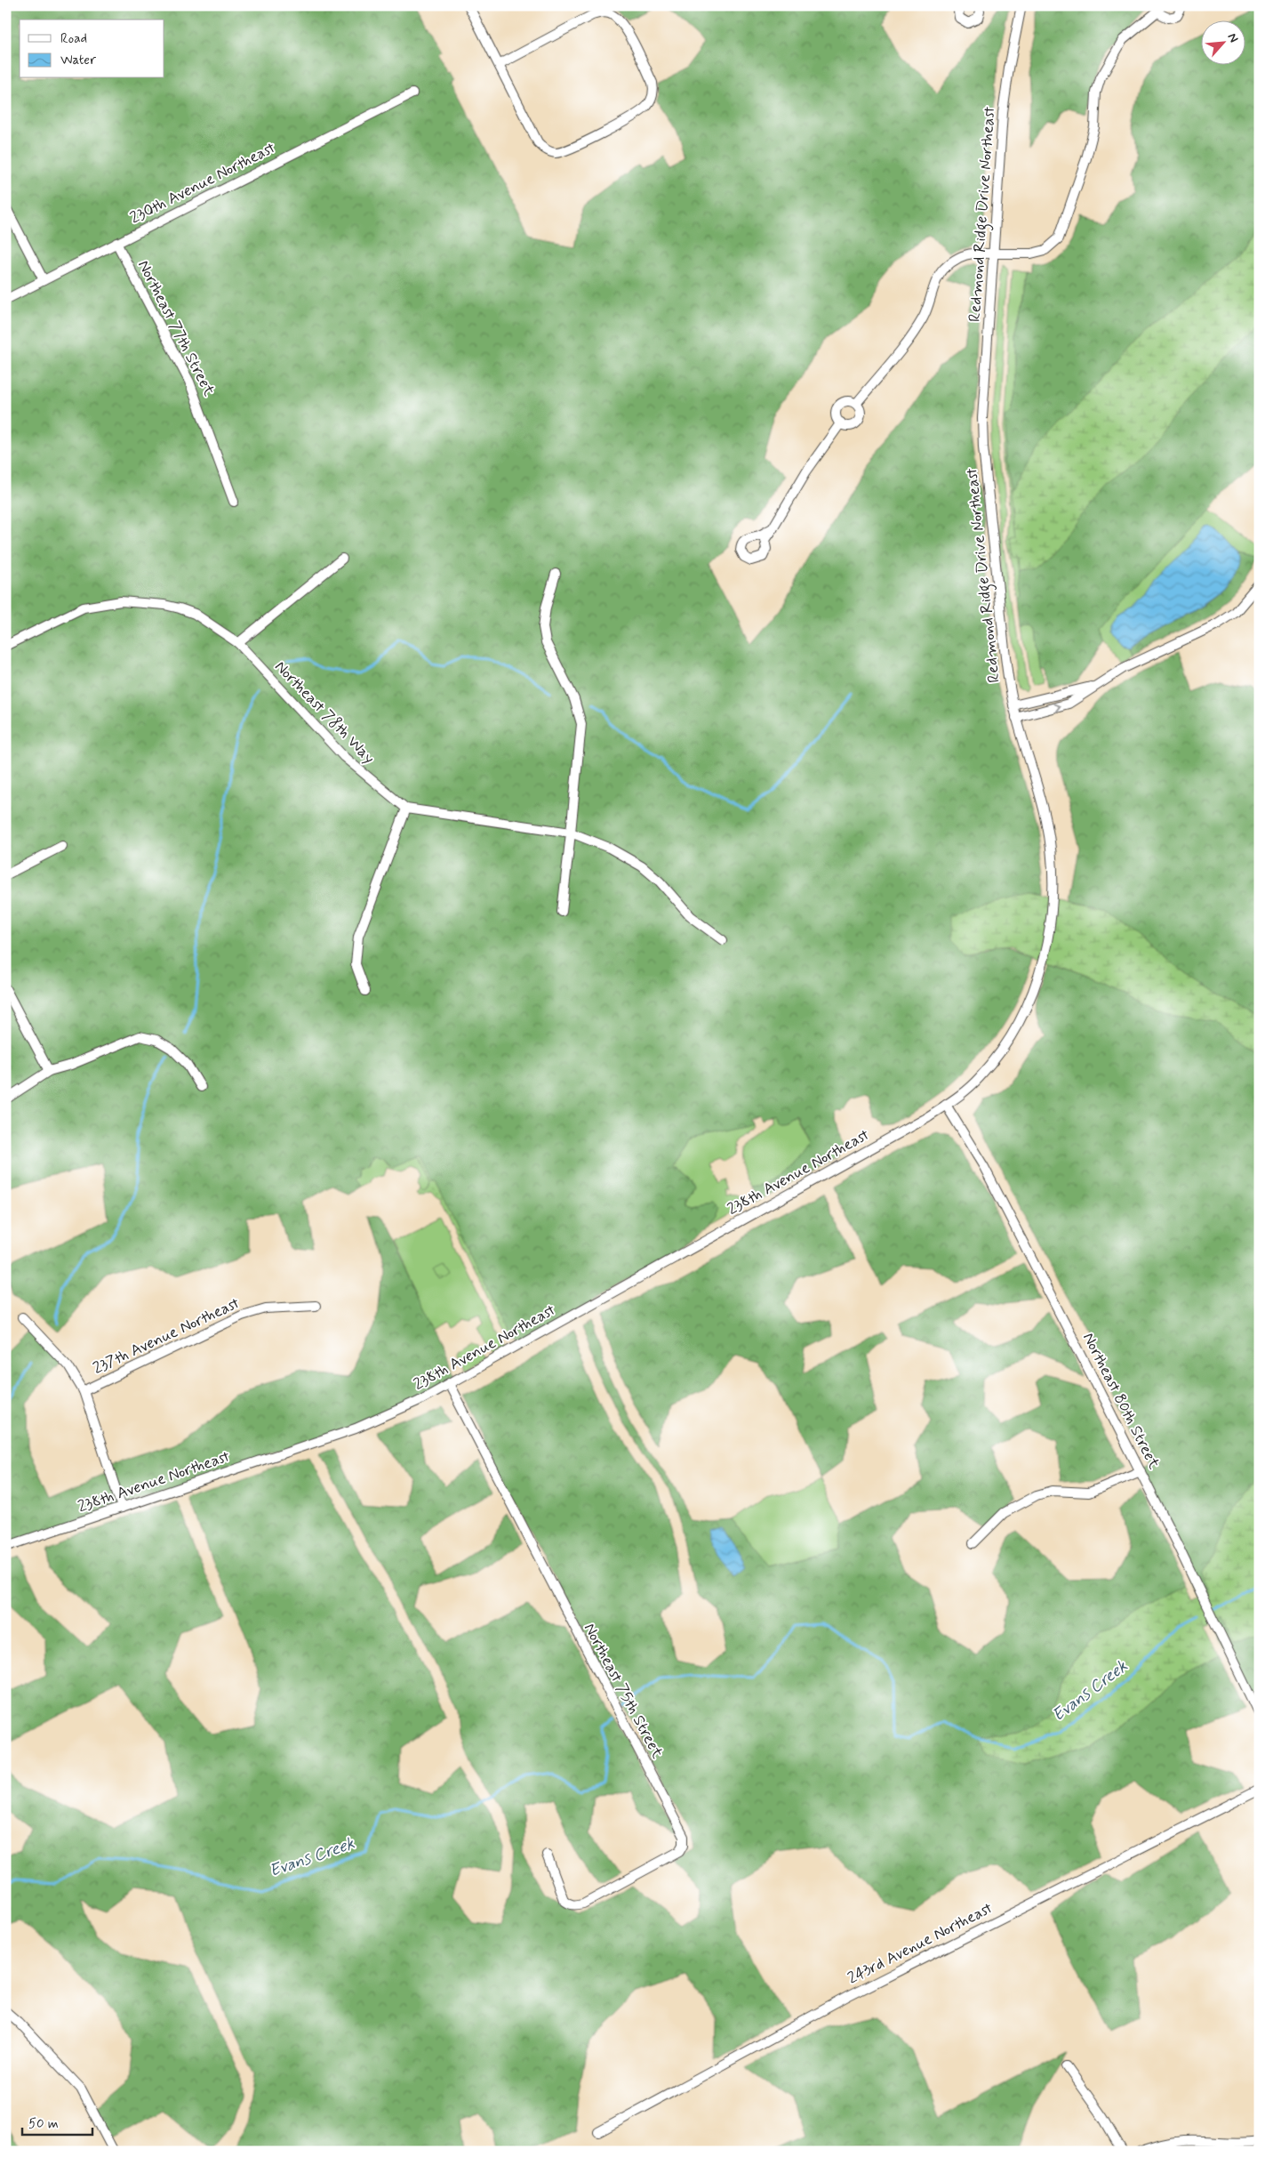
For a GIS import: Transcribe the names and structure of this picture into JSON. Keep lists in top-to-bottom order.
{
  "streets": {
    "street": [
      "230th Avenue Northeast",
      "Redmond Ridge Drive Northeast",
      "Northeast 77th Street",
      "Northeast 78th Way",
      "238th Avenue Northeast",
      "237th Avenue Northeast",
      "Northeast 80th Street",
      "Northeast 75th Street",
      "243rd Avenue Northeast"
    ]
  },
  "crossings": [
    ["230th Avenue Northeast", "Northeast 77th Street"],
    ["Redmond Ridge Drive Northeast", "238th Avenue Northeast"],
    ["Redmond Ridge Drive Northeast", "Northeast 80th Street"],
    ["238th Avenue Northeast", "Northeast 80th Street"],
    ["238th Avenue Northeast", "Northeast 75th Street"]
  ],
  "water": ["Evans Creek"],
  "legend": ["Road", "Water"],
  "scale_bar": "50 m",
  "north": "top right"
}
